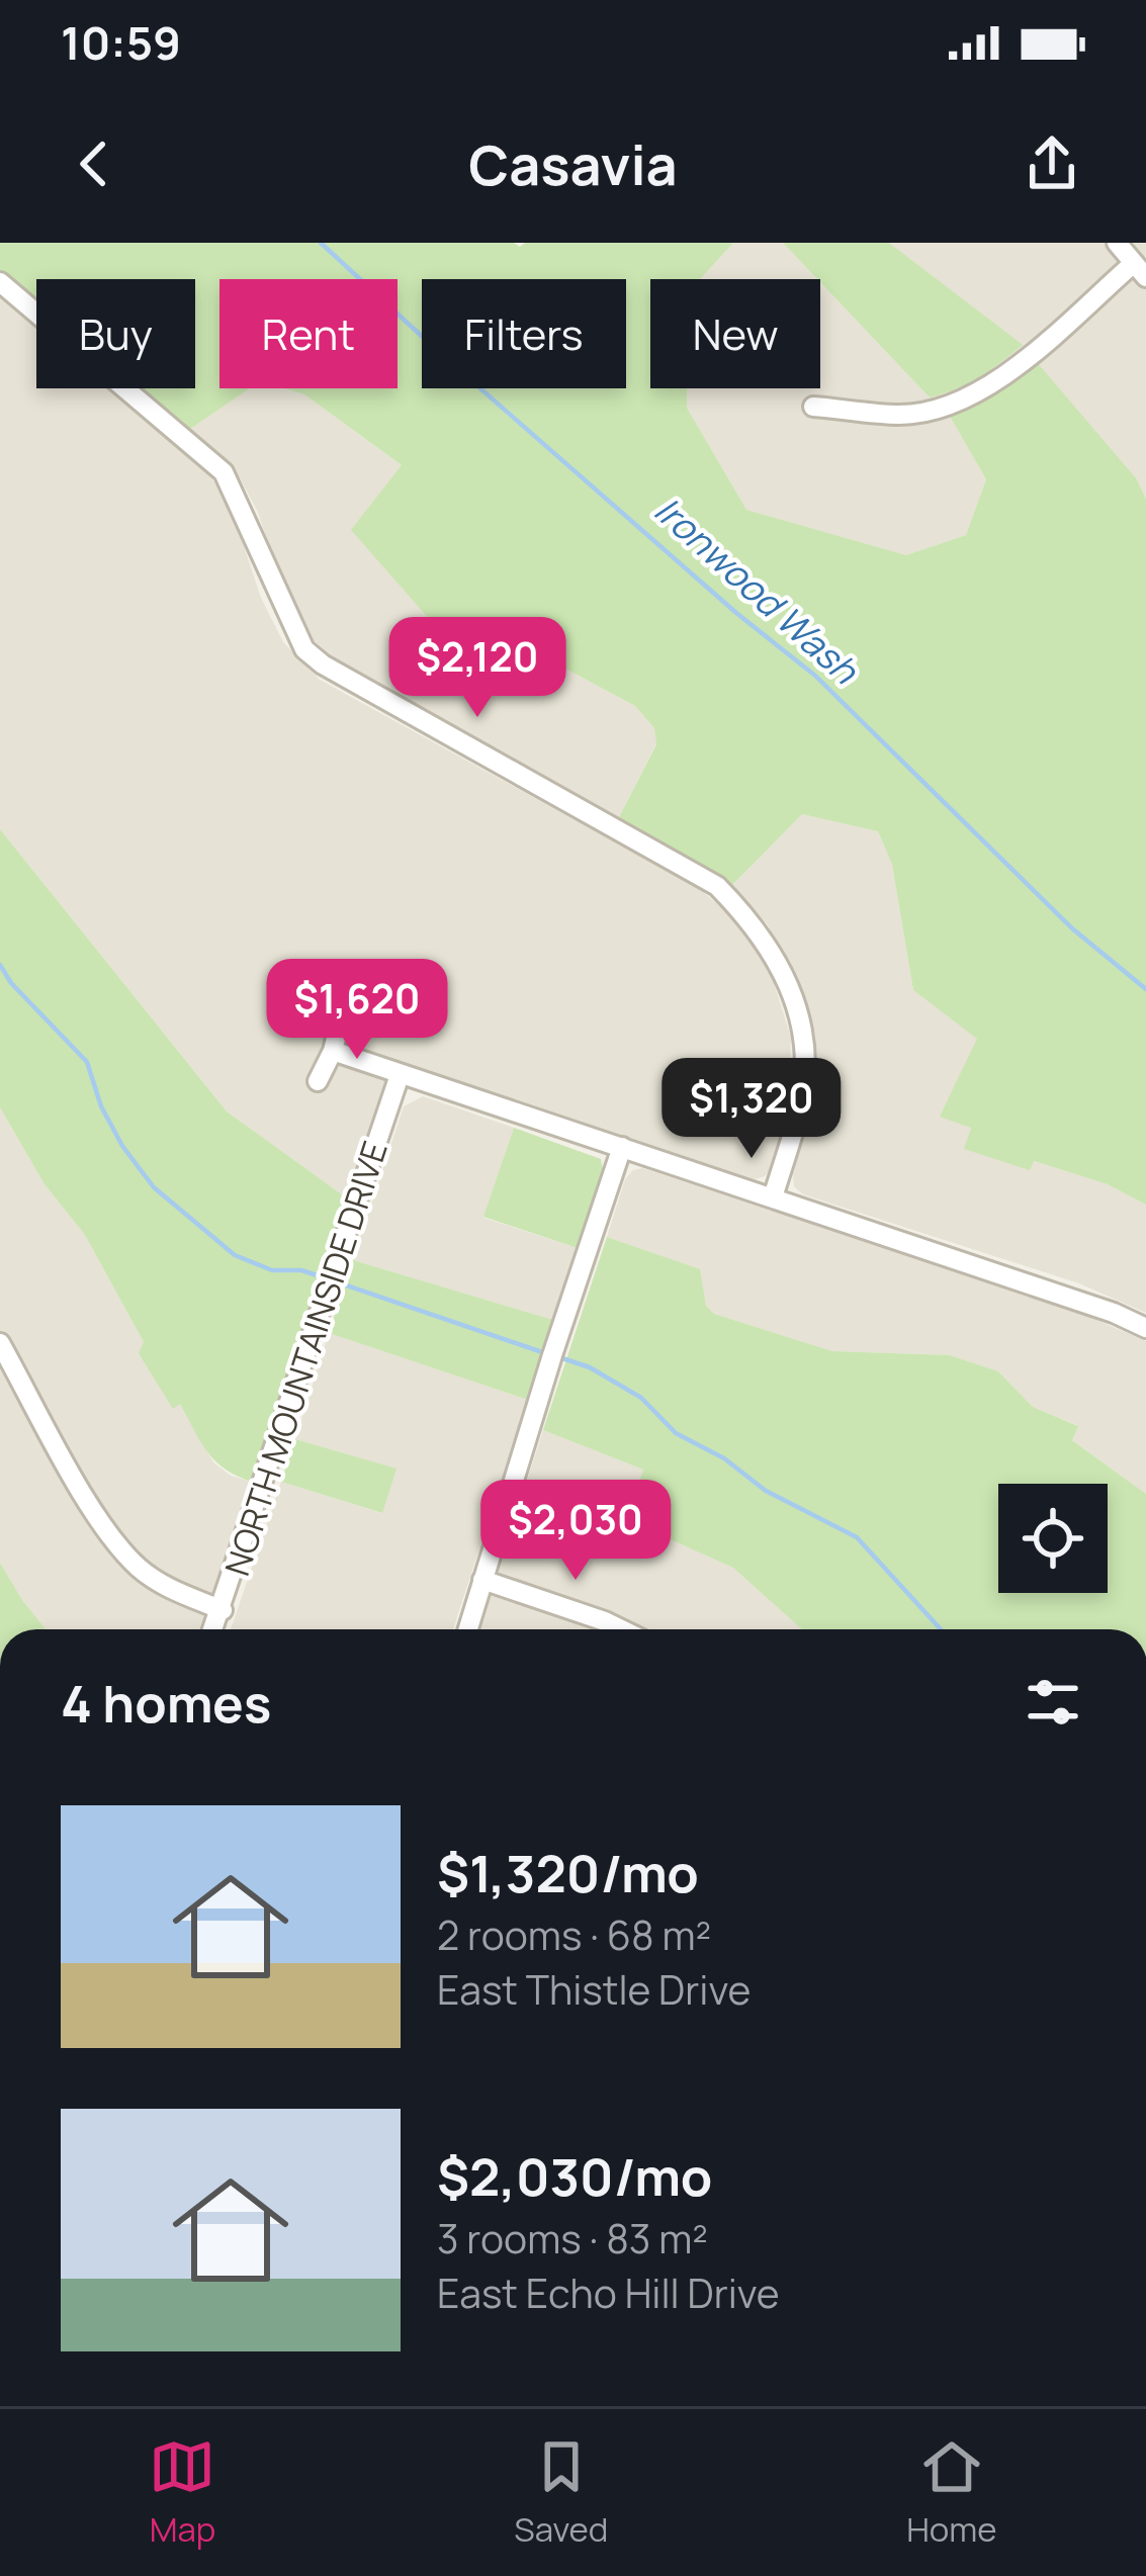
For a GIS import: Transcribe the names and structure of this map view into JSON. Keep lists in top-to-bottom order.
{
  "streets": {
    "street": ["NORTH MOUNTAINSIDE DRIVE"]
  },
  "water": ["Ironwood Wash"],
  "page": {
    "status": "10:59",
    "header": "Casavia",
    "chip": [
      "Buy",
      "Rent",
      "Filters",
      "New"
    ],
    "price": [
      "$2,120",
      "$1,620",
      "$1,320",
      "$2,030"
    ],
    "heading": "4 homes",
    "list": [
      {
        "name": "$1,320/mo",
        "note": "2 rooms · 68 m² · East Thistle Drive"
      },
      {
        "name": "$2,030/mo",
        "note": "3 rooms · 83 m² · East Echo Hill Drive"
      }
    ],
    "tabs": ["Map", "Saved", "Home"]
  }
}
